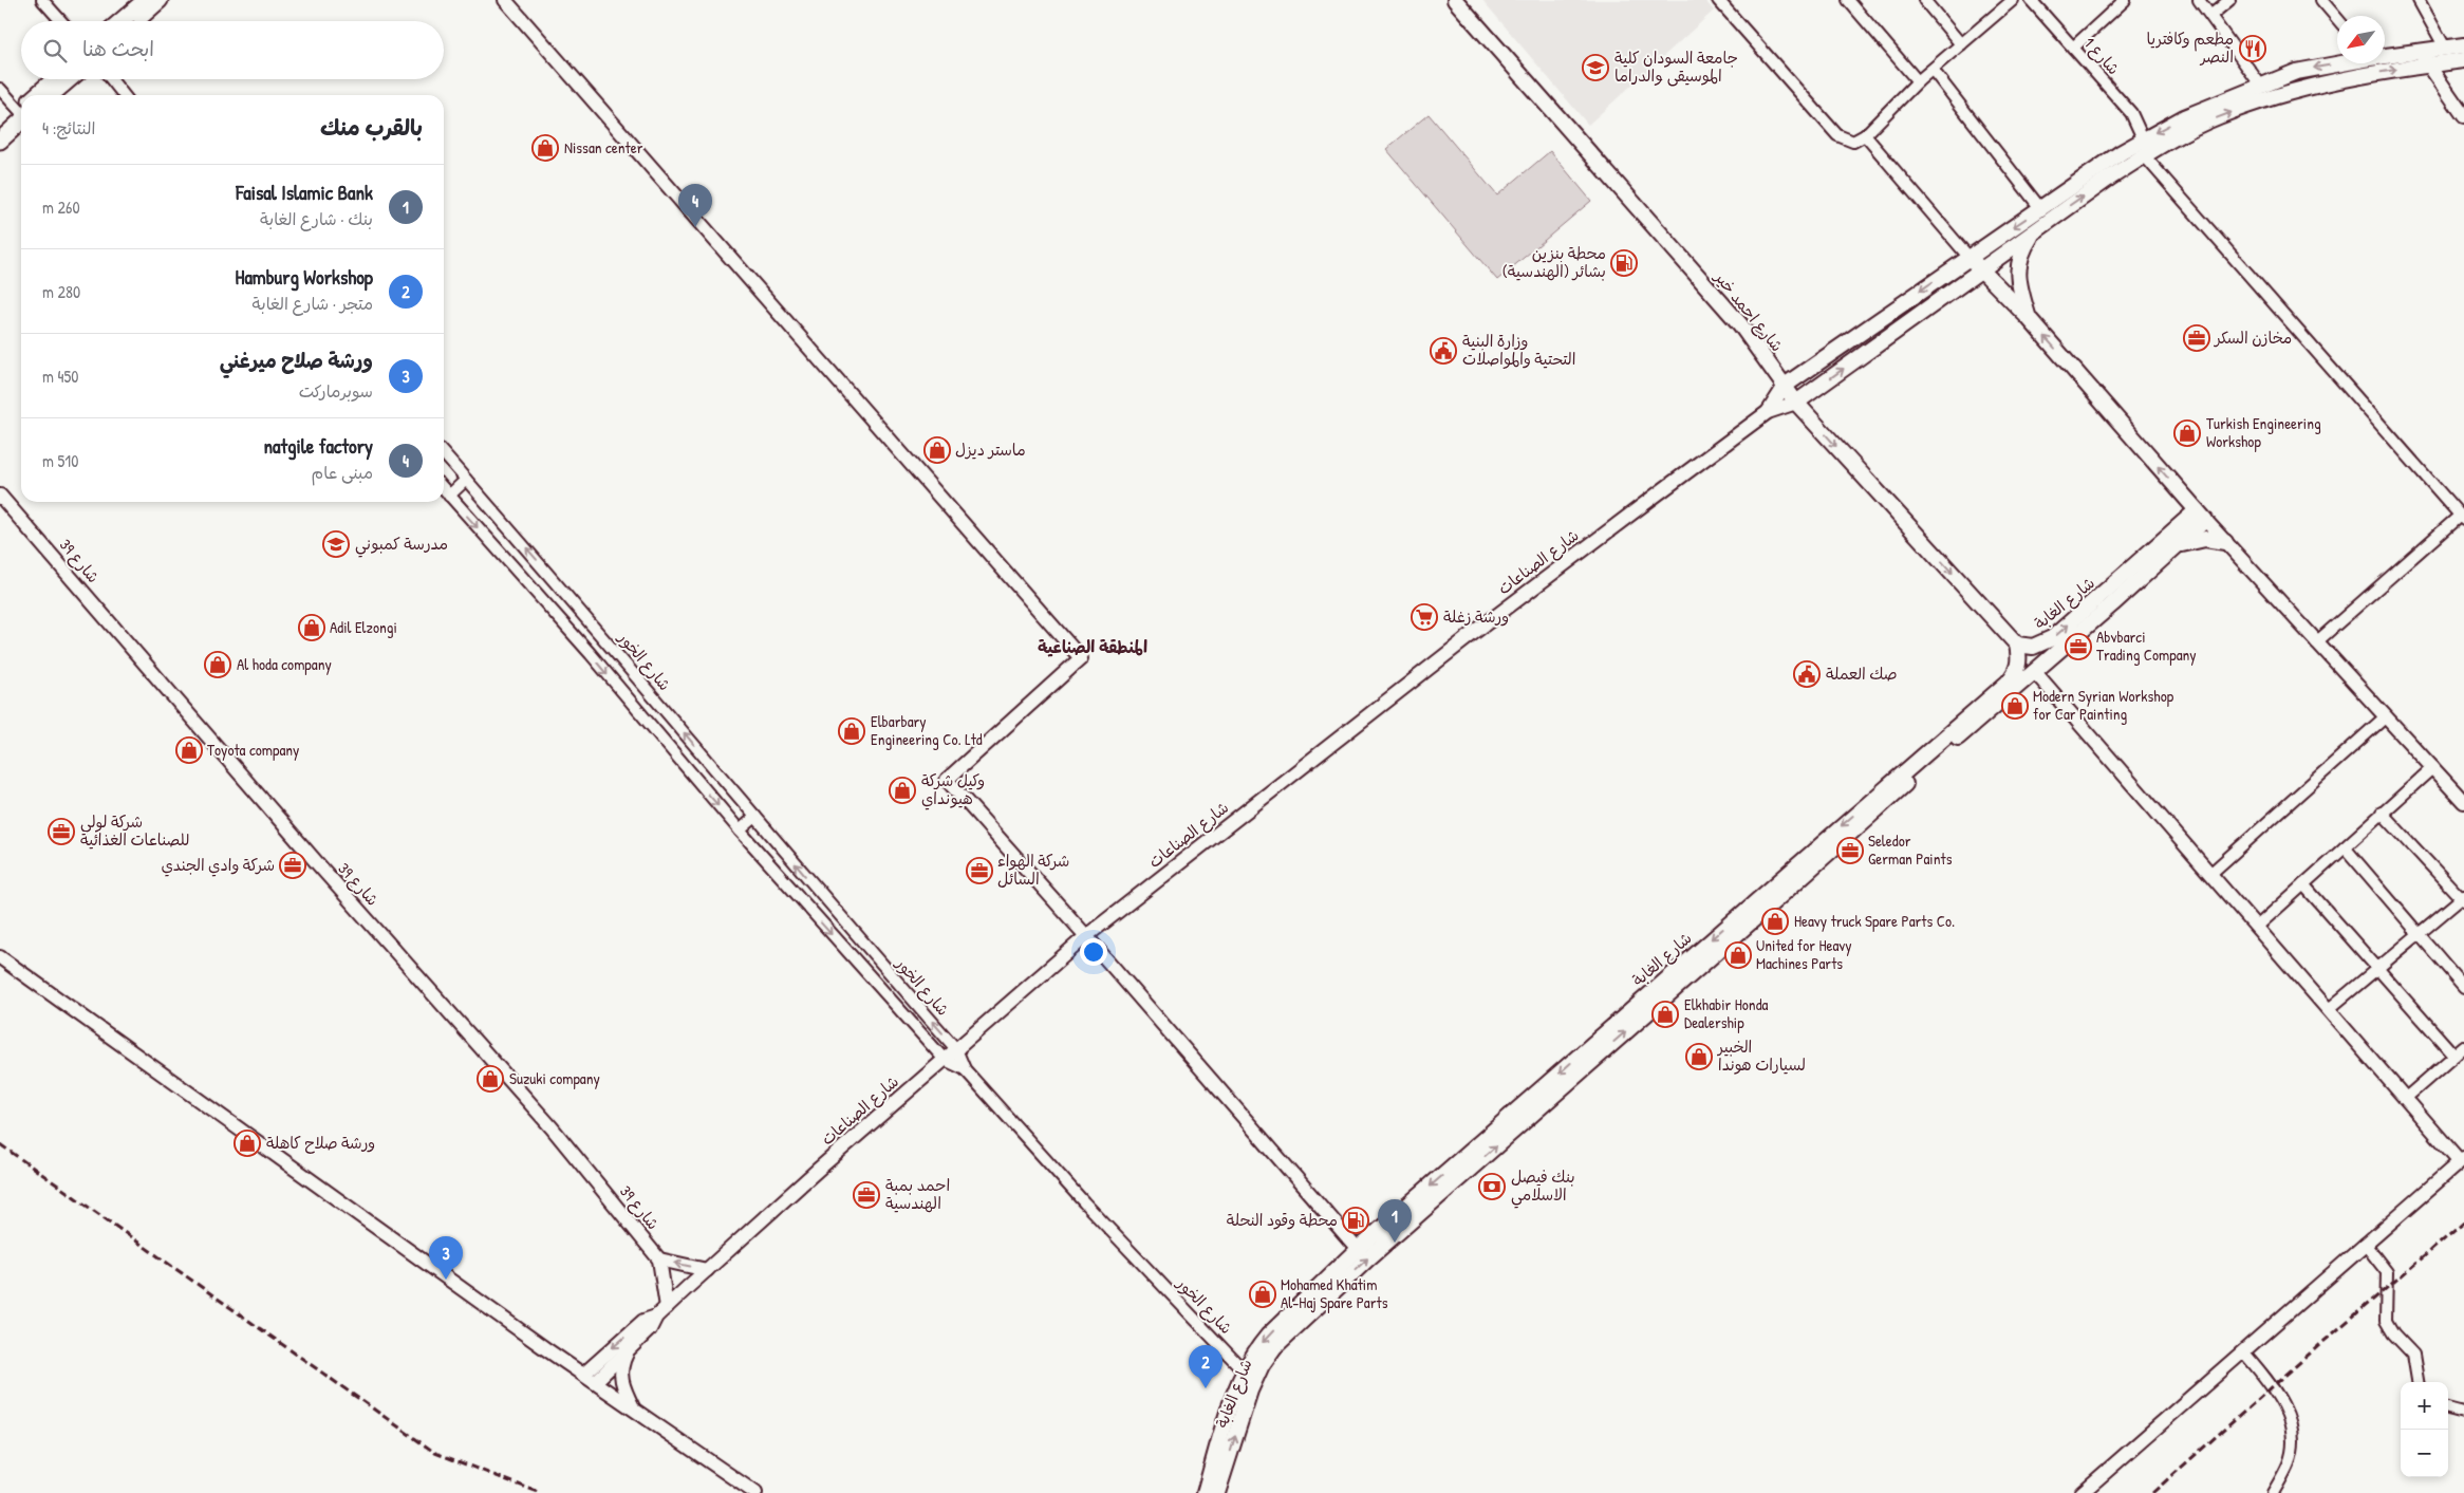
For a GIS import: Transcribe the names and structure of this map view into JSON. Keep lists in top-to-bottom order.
{
  "streets": {
    "main road": ["شارع احمد خير", "شارع الغابة"],
    "street": [
      "شارع 1",
      "شارع 39",
      "شارع الصناعات",
      "شارع الخور"
    ]
  },
  "crossings": [
    ["شارع احمد خير", "شارع الغابة"],
    ["شارع الصناعات", "شارع الخور"],
    ["شارع الغابة", "شارع الخور"]
  ],
  "one_way": ["شارع احمد خير"],
  "districts": ["المنطقة الصناعية"],
  "places": {
    "restaurant": ["مطعم وكافتريا النصر"],
    "school or university": ["جامعة السودان كلية الموسيقى والدراما", "مدرسة كمبوني"],
    "shop": [
      "Nissan center",
      "Turkish Engineering Workshop",
      "ماستر ديزل",
      "Adil Elzongi",
      "Al hoda company",
      "Modern Syrian Workshop for Car Painting",
      "Elbarbary Engineering Co. Ltd",
      "Toyota company",
      "وكيل شركة هيونداي",
      "Heavy truck Spare Parts Co.",
      "United for Heavy Machines Parts",
      "Elkhabir Honda Dealership",
      "الخبير لسيارات هوندا",
      "Suzuki company",
      "ورشة صلاح كاهلة",
      "Mohamed Khatim Al-Haj Spare Parts"
    ],
    "fuel station": ["محطة بنزين بشائر (الهندسية)", "محطة وقود النحلة"],
    "office": [
      "مخازن السكر",
      "Abvbarci Trading Company",
      "شركة لولي للصناعات الغذائية",
      "Seledor German Paints",
      "شركة وادي الجندي",
      "شركة الهواء السائل",
      "احمد بمبة الهندسية"
    ],
    "public building": ["وزارة البنية التحتية والمواصلات", "صك العملة"],
    "supermarket": ["ورشة زغلة"],
    "bank": ["بنك فيصل الاسلامي"]
  },
  "north": "bottom left",
  "page": {
    "search": "ابحث هنا",
    "heading": ["بالقرب منك", "النتائج: 4"],
    "list": [
      {
        "mark": "1",
        "name": "Faisal Islamic Bank",
        "note": "بنك · شارع الغابة",
        "value": "260 m"
      },
      {
        "mark": "2",
        "name": "Hamburg Workshop",
        "note": "متجر · شارع الغابة",
        "value": "280 m"
      },
      {
        "mark": "3",
        "name": "ورشة صلاح ميرغني",
        "note": "سوبرماركت",
        "value": "450 m"
      },
      {
        "mark": "4",
        "name": "natgile factory",
        "note": "مبنى عام",
        "value": "510 m"
      }
    ],
    "pins": [
      "4",
      "1",
      "3",
      "2"
    ],
    "map_buttons": ["+", "−"]
  }
}
